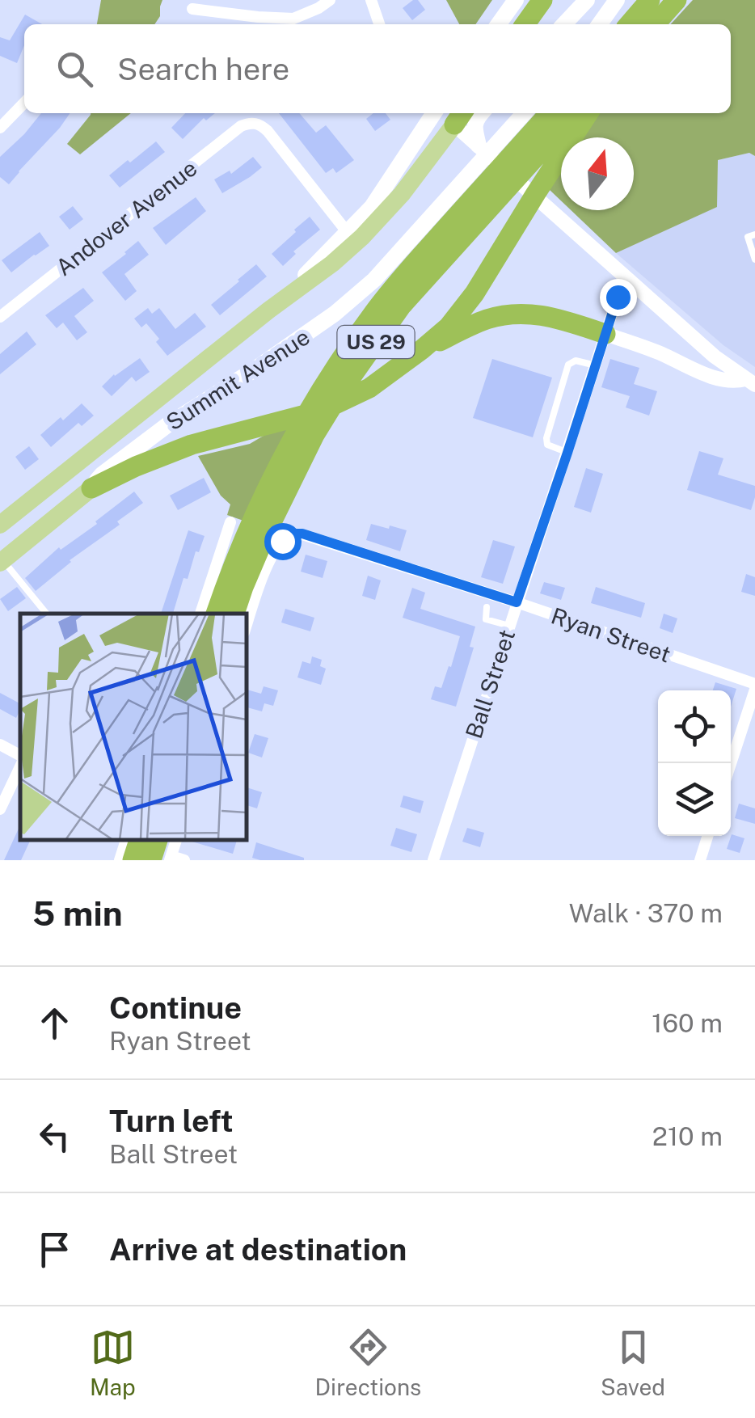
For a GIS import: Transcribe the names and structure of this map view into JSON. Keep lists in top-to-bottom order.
{
  "streets": {
    "highway": ["US 29"],
    "main road": ["Summit Avenue"],
    "street": ["Andover Avenue", "Ryan Street", "Ball Street"]
  },
  "crossings": [
    ["Andover Avenue", "Summit Avenue"],
    ["Ryan Street", "Ball Street"]
  ],
  "north": "top",
  "page": {
    "search": "Search here",
    "heading": ["5 min", "Walk · 370 m"],
    "list": [
      ["Continue", "Ryan Street", "160 m"],
      ["Turn left", "Ball Street", "210 m"],
      "Arrive at destination"
    ],
    "nav": ["Map", "Directions", "Saved"]
  }
}
